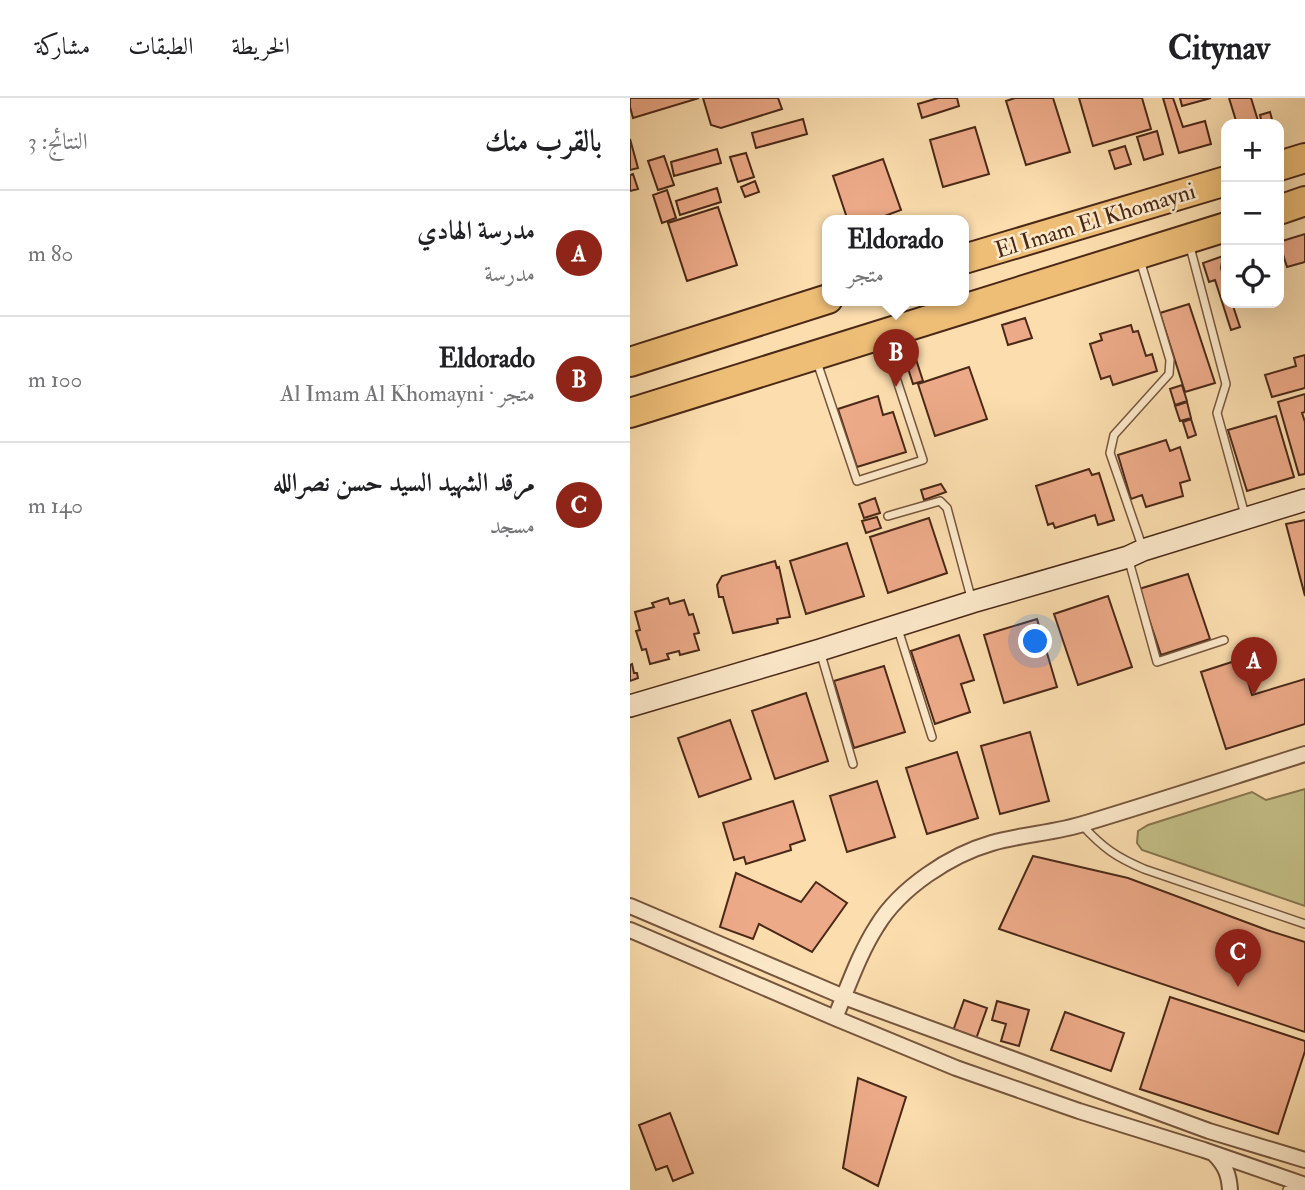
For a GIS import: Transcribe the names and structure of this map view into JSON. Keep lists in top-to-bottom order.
{
  "streets": {
    "highway": ["El Imam El Khomayni"]
  },
  "page": {
    "header": "Citynav",
    "nav": ["الخريطة", "الطبقات", "مشاركة"],
    "heading": ["بالقرب منك", "النتائج: 3"],
    "map_buttons": ["+", "−"],
    "list": [
      {
        "mark": "A",
        "name": "مدرسة الهادي",
        "note": "مدرسة",
        "value": "80 m"
      },
      {
        "mark": "B",
        "name": "Eldorado",
        "note": "متجر · Al Imam Al Khomayni",
        "value": "100 m"
      },
      {
        "mark": "C",
        "name": "مرقد الشهيد السيد حسن نصرالله",
        "note": "مسجد",
        "value": "140 m"
      }
    ],
    "popup": ["Eldorado", "متجر"],
    "pins": ["B", "A", "C"]
  }
}
